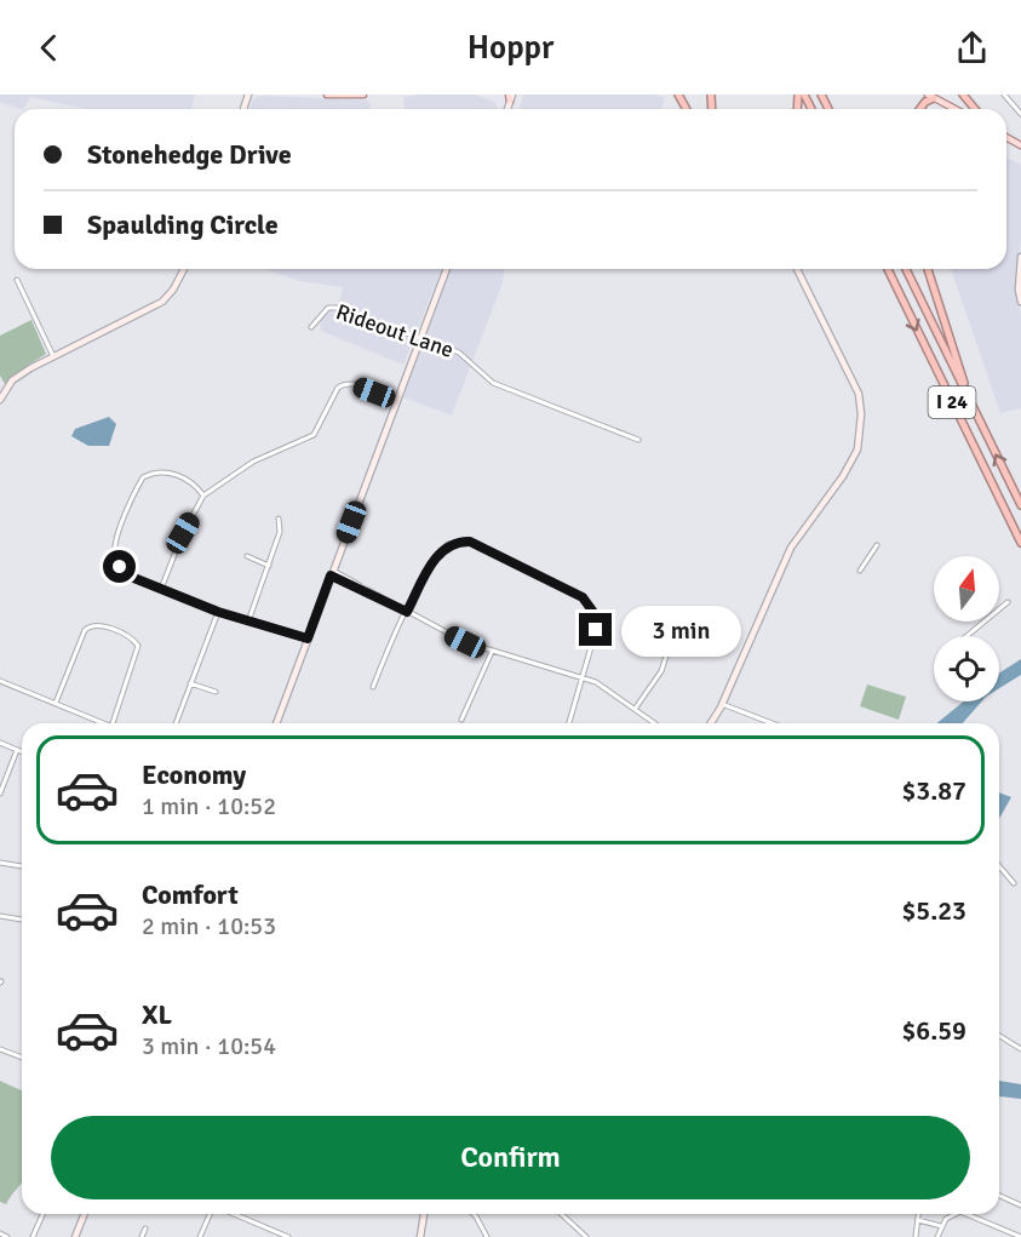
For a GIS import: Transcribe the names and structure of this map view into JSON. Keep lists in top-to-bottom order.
{
  "streets": {
    "highway": ["I 24"],
    "street": ["Rideout Lane"]
  },
  "north": "top",
  "page": {
    "header": "Hoppr",
    "banner": ["Stonehedge Drive", "Spaulding Circle"],
    "bubble": "3 min",
    "list": [
      {
        "name": "Economy",
        "note": "1 min · 10:52",
        "value": "$3.87"
      },
      {
        "name": "Comfort",
        "note": "2 min · 10:53",
        "value": "$5.23"
      },
      {
        "name": "XL",
        "note": "3 min · 10:54",
        "value": "$6.59"
      }
    ],
    "buttons": "Confirm"
  }
}
